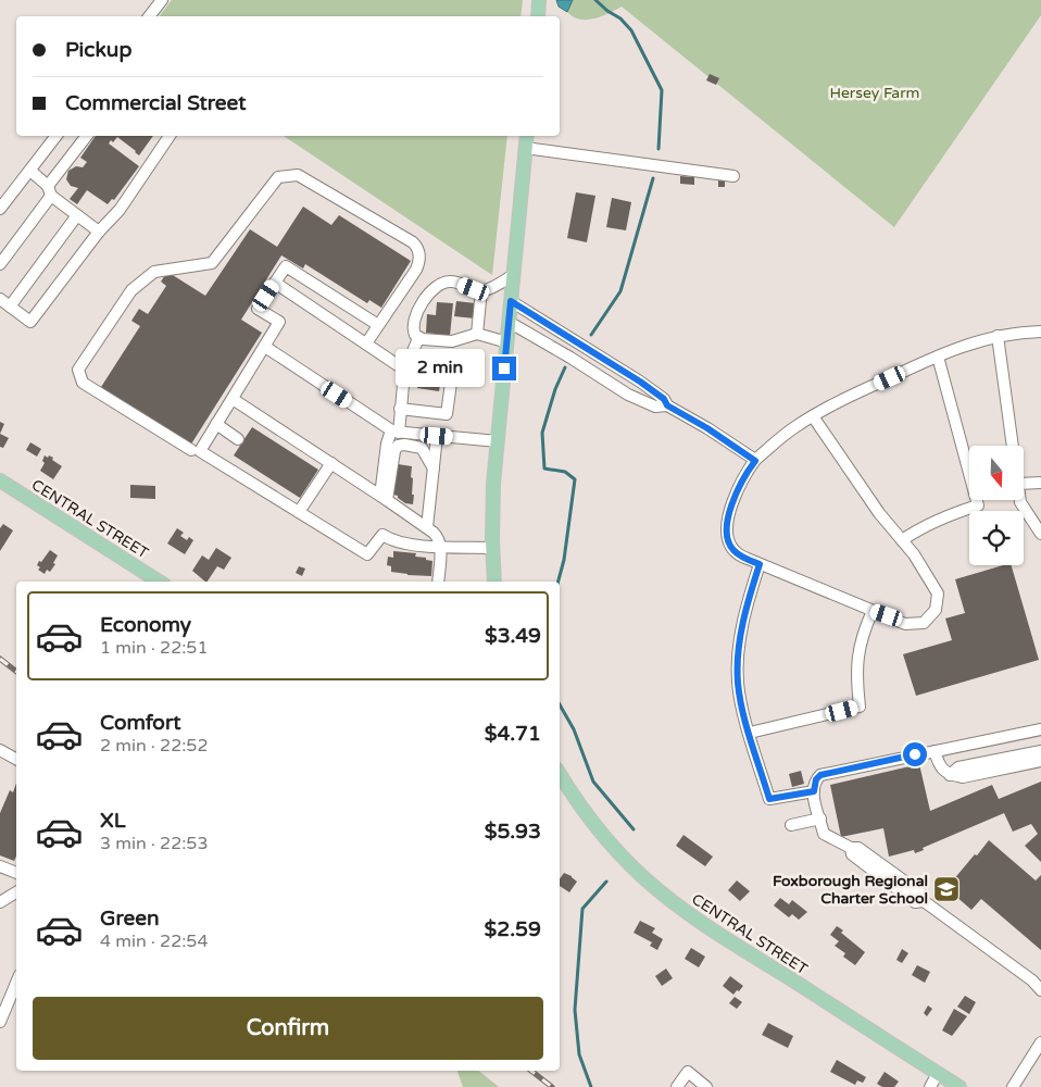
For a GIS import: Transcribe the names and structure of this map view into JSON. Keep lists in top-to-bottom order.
{
  "streets": {
    "main road": ["CENTRAL STREET"]
  },
  "parks": ["Hersey Farm"],
  "places": {
    "school or university": ["Foxborough Regional Charter School"]
  },
  "north": "bottom",
  "page": {
    "banner": ["Pickup", "Commercial Street"],
    "bubble": "2 min",
    "list": [
      {
        "name": "Economy",
        "note": "1 min · 22:51",
        "value": "$3.49"
      },
      {
        "name": "Comfort",
        "note": "2 min · 22:52",
        "value": "$4.71"
      },
      {
        "name": "XL",
        "note": "3 min · 22:53",
        "value": "$5.93"
      },
      {
        "name": "Green",
        "note": "4 min · 22:54",
        "value": "$2.59"
      }
    ],
    "buttons": "Confirm"
  }
}
